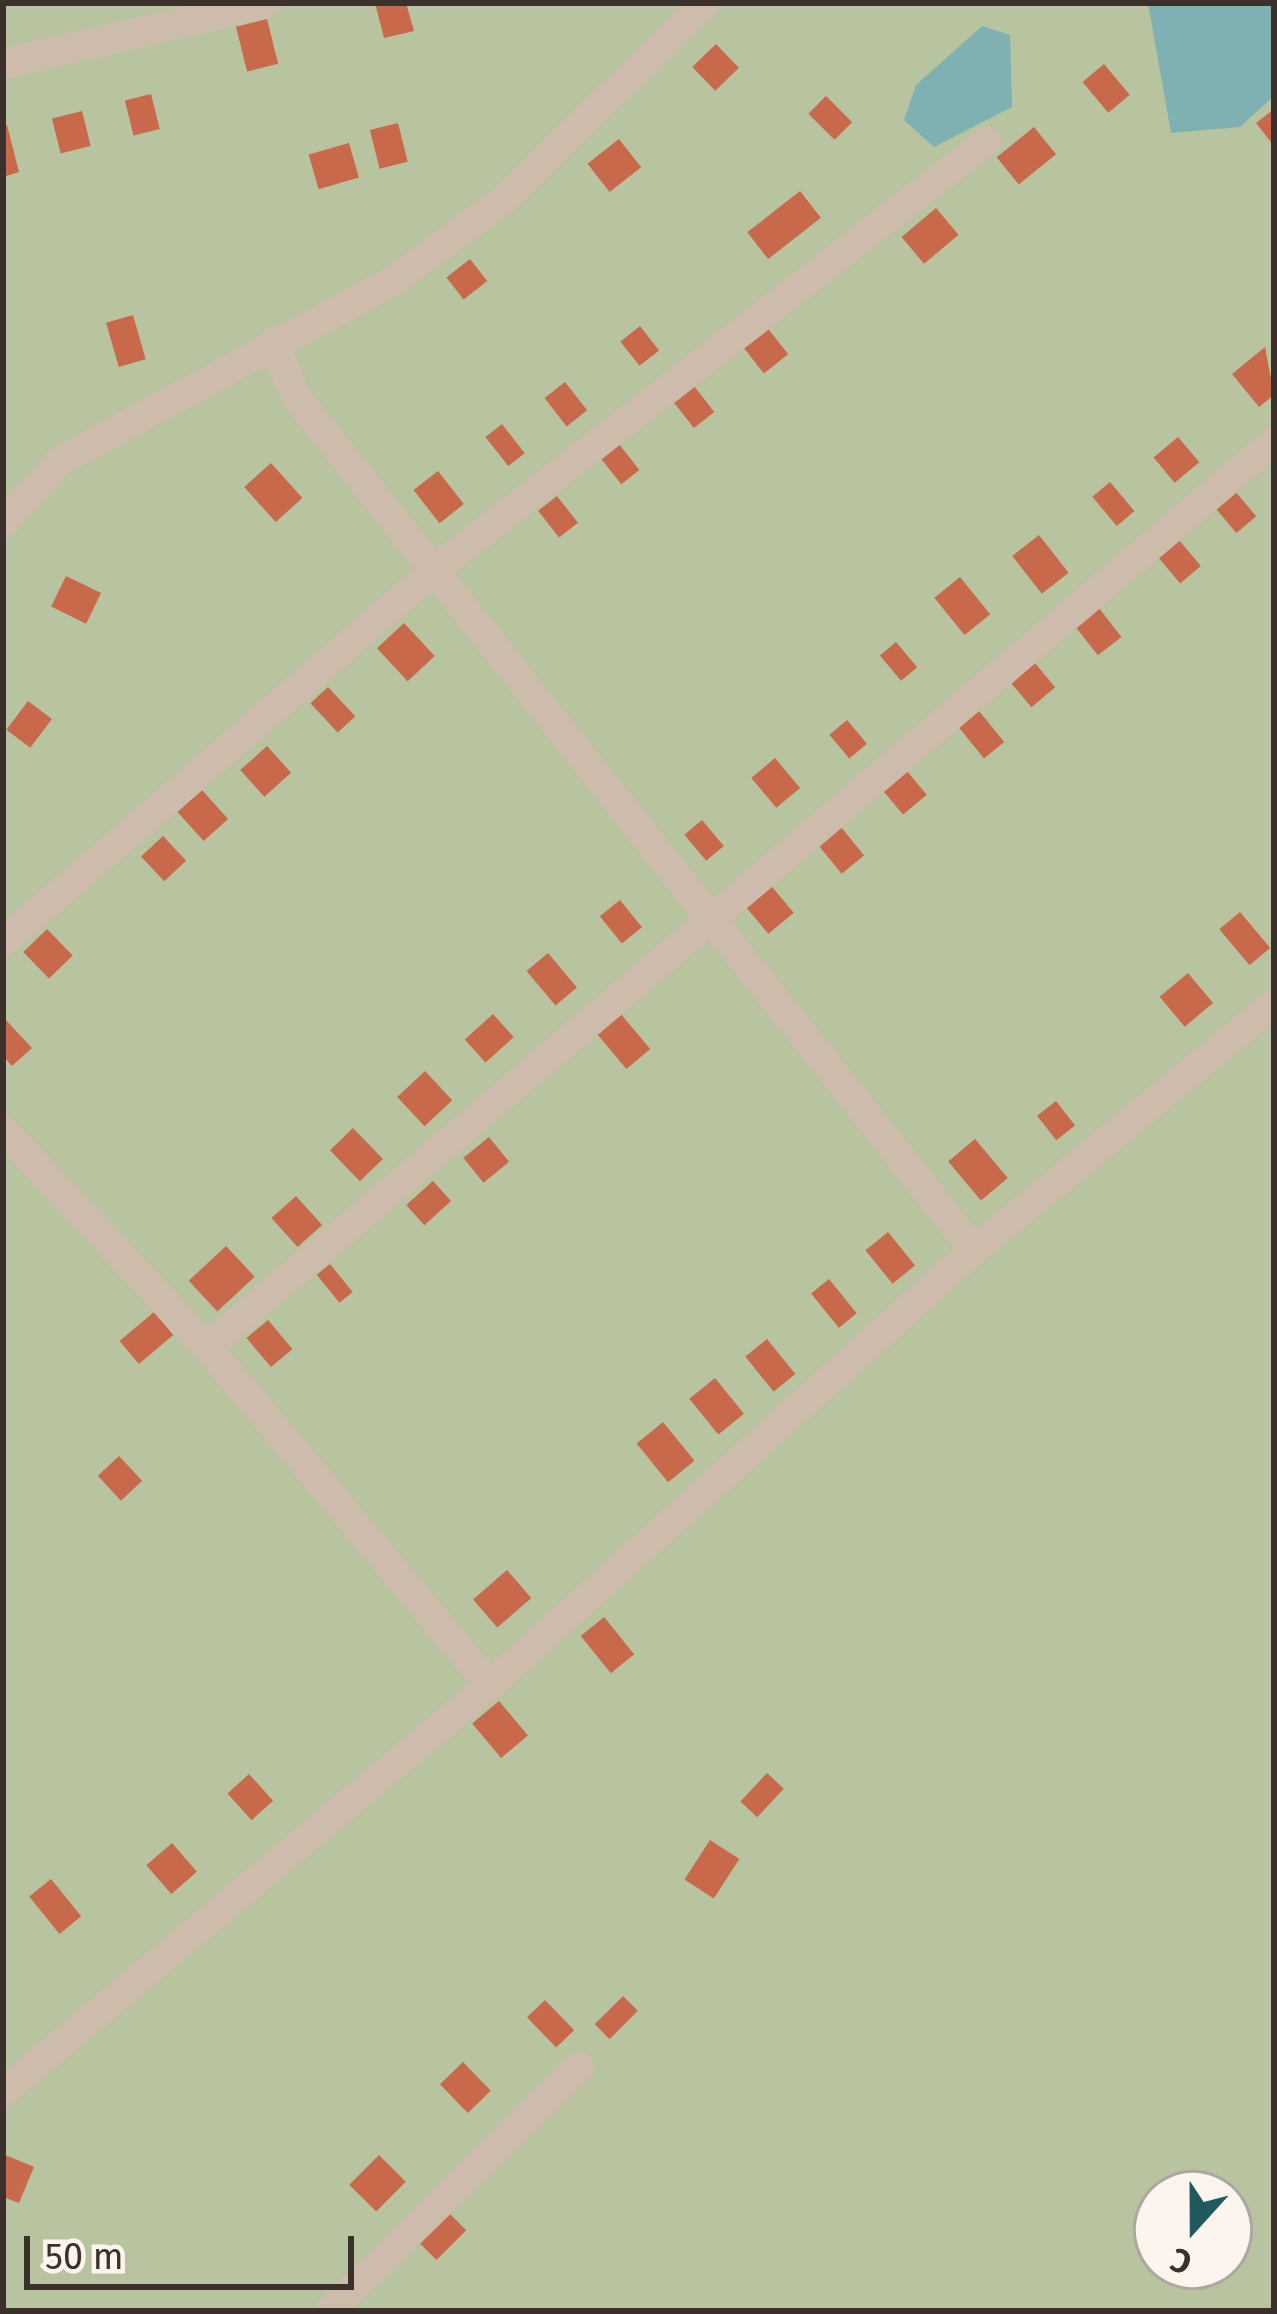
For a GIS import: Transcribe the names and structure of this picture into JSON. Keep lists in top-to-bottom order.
{
  "scale_bar": "50 m",
  "north": "bottom"
}
